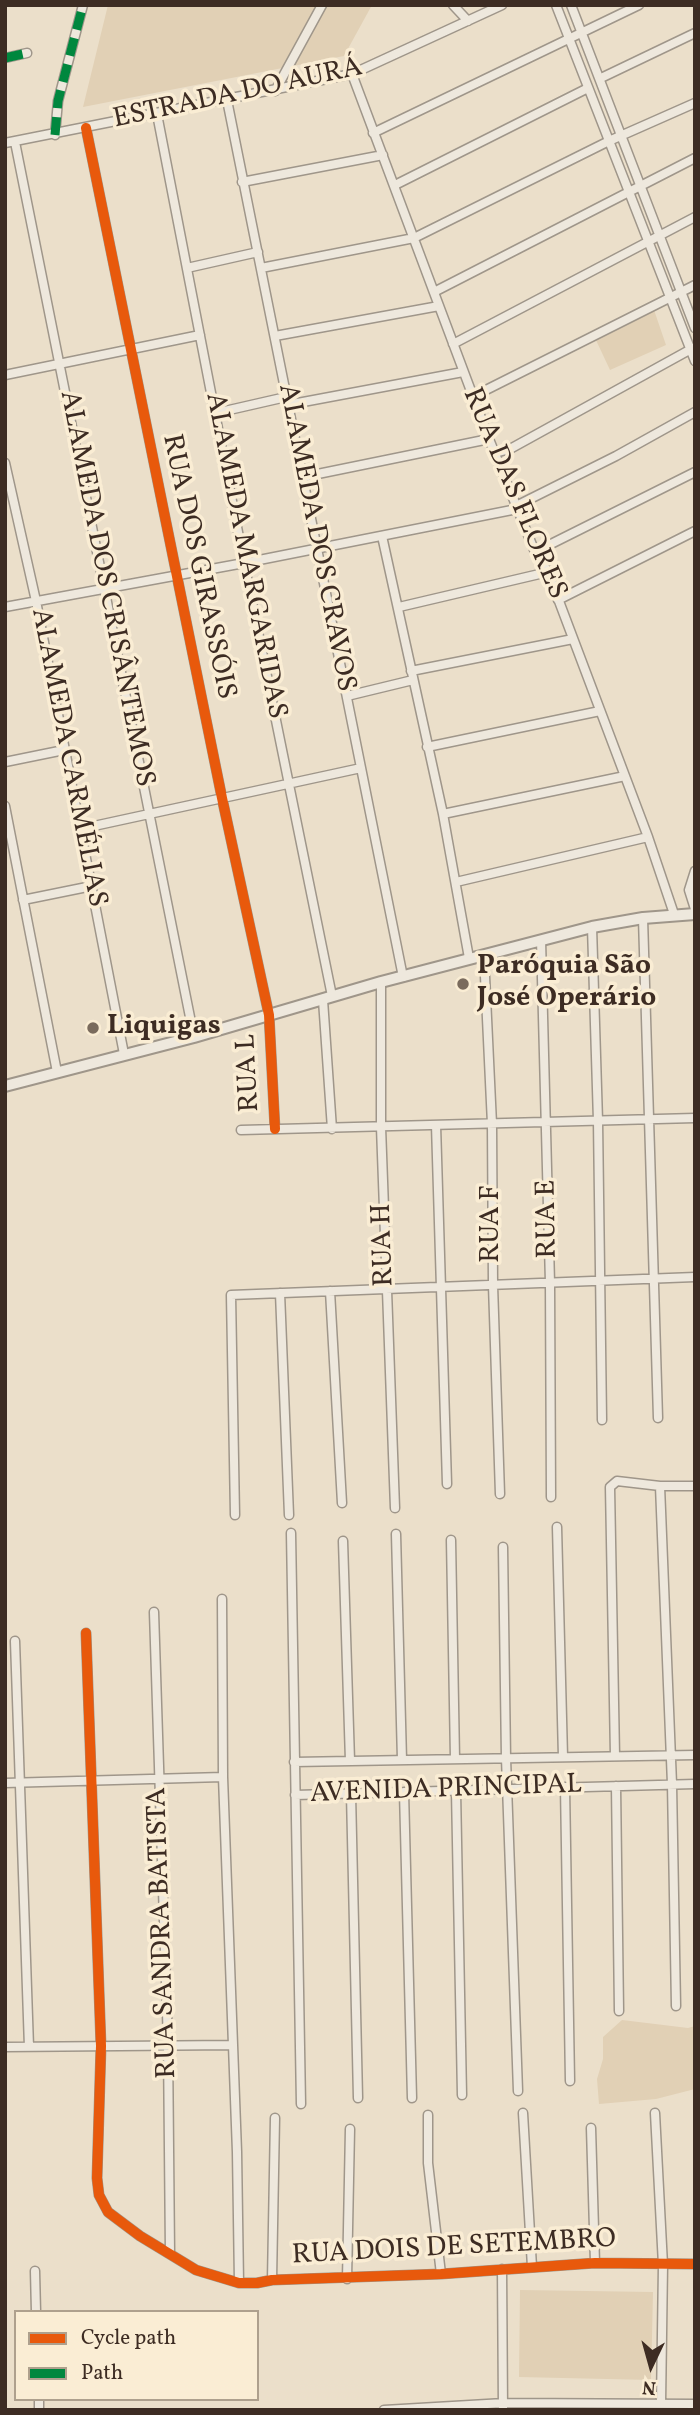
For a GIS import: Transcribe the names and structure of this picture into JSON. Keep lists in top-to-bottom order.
{
  "streets": {
    "street": [
      "ESTRADA DO AURÁ",
      "RUA DAS FLORES",
      "ALAMEDA DOS CRAVOS",
      "ALAMEDA MARGARIDAS",
      "RUA DOS GIRASSÓIS",
      "ALAMEDA DOS CRISÂNTEMOS",
      "ALAMEDA CARMÉLIAS",
      "RUA L",
      "RUA E",
      "RUA F",
      "RUA H",
      "AVENIDA PRINCIPAL",
      "RUA SANDRA BATISTA",
      "RUA DOIS DE SETEMBRO"
    ]
  },
  "crossings": [
    ["ESTRADA DO AURÁ", "RUA DAS FLORES"],
    ["ESTRADA DO AURÁ", "ALAMEDA DOS CRAVOS"],
    ["ESTRADA DO AURÁ", "ALAMEDA MARGARIDAS"],
    ["ESTRADA DO AURÁ", "RUA DOS GIRASSÓIS"],
    ["ESTRADA DO AURÁ", "ALAMEDA DOS CRISÂNTEMOS"],
    ["RUA DOS GIRASSÓIS", "RUA L"],
    ["RUA SANDRA BATISTA", "RUA DOIS DE SETEMBRO"]
  ],
  "places": ["Paróquia São José Operário", "Liquigas"],
  "legend": ["Cycle path", "Path"],
  "north": "bottom"
}
